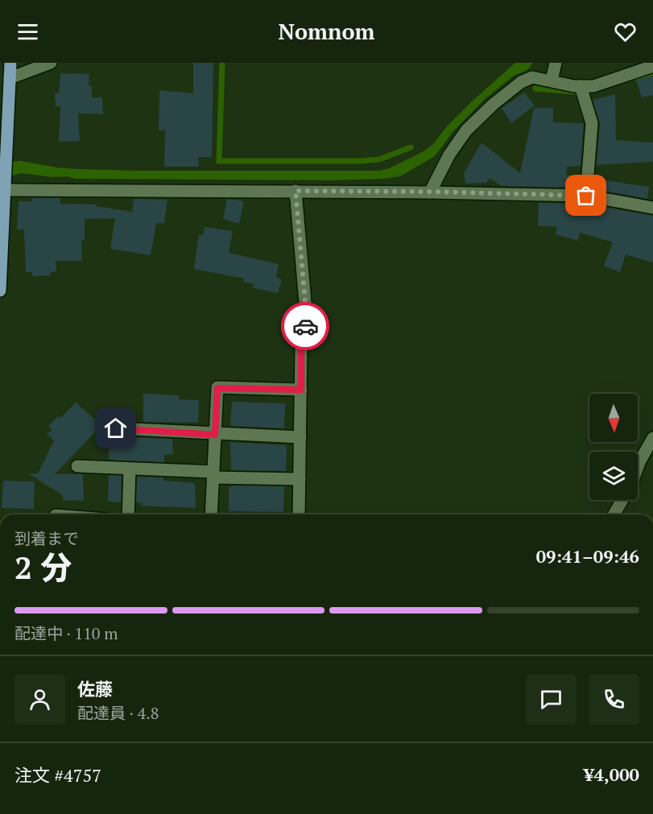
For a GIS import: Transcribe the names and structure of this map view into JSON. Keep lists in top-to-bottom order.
{
  "north": "bottom",
  "page": {
    "header": "Nomnom",
    "heading": ["2 分", "到着まで", "09:41–09:46"],
    "panel": [
      "佐藤",
      "配達員 · 4.8",
      "注文 #4757",
      "¥4,000"
    ],
    "bar": "配達中 · 110 m"
  }
}
